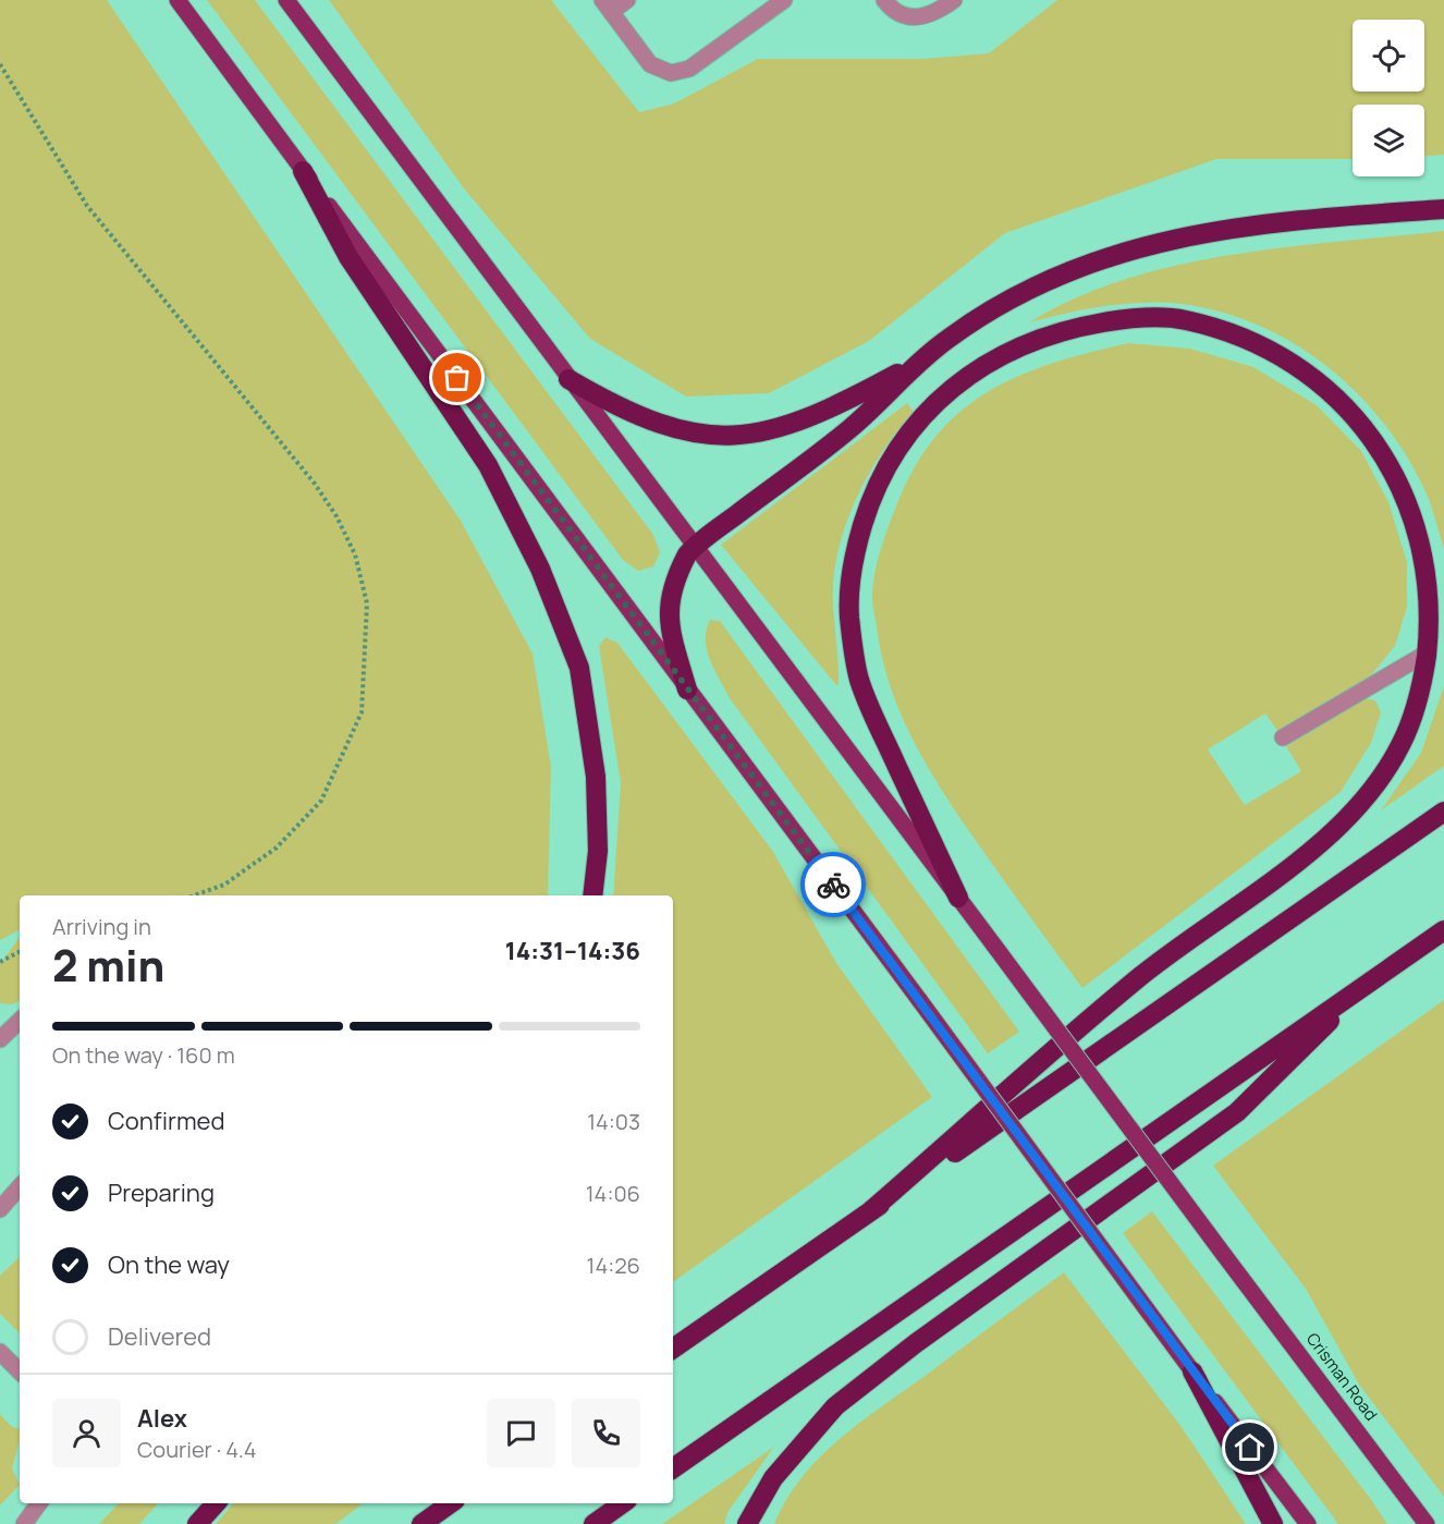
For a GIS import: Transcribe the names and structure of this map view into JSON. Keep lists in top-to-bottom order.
{
  "streets": {
    "main road": ["Crisman Road"]
  },
  "page": {
    "heading": ["2 min", "Arriving in", "14:31–14:36"],
    "panel": ["Alex", "Courier · 4.4"],
    "bar": "On the way · 160 m",
    "list": [
      ["Confirmed", "14:03"],
      ["Preparing", "14:06"],
      ["On the way", "14:26"],
      "Delivered"
    ]
  }
}
